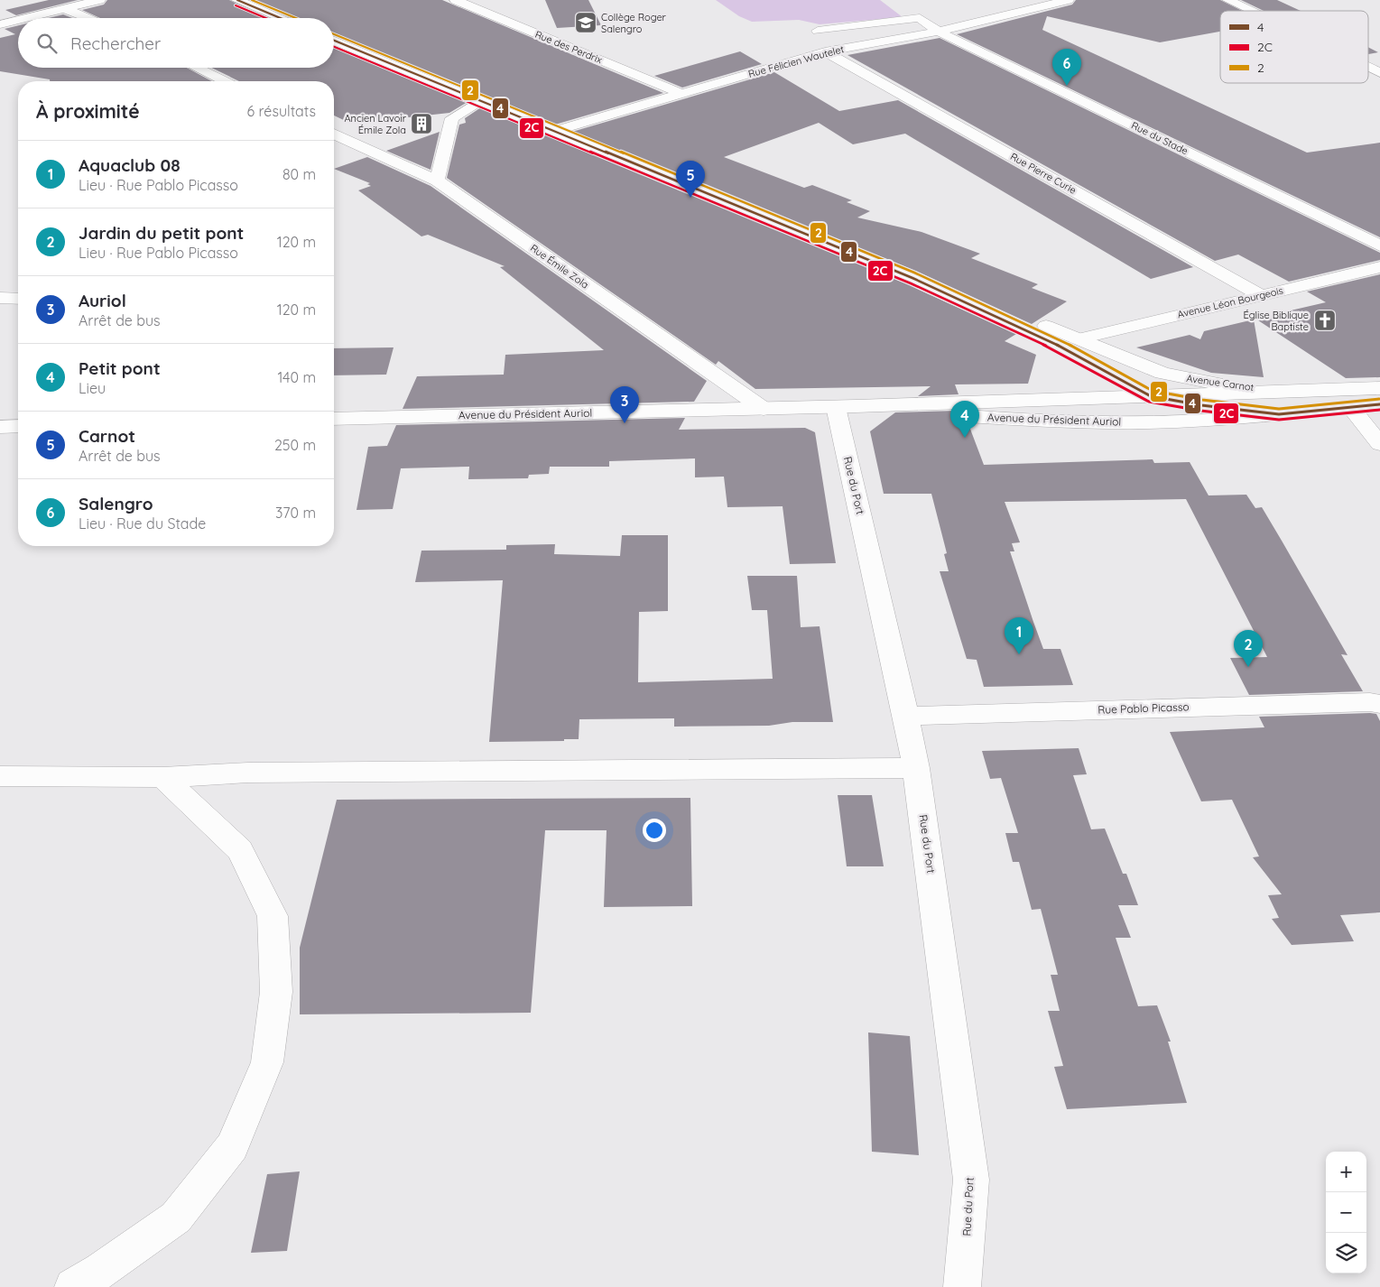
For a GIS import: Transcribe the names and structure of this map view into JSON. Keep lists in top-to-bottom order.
{
  "streets": {
    "street": [
      "Rue des Perdrix",
      "Rue Félicien Wautelet",
      "Rue du Stade",
      "Rue Pierre Curie",
      "Rue Émile Zola",
      "Avenue Léon Bourgeois",
      "Avenue Carnot",
      "Avenue du Président Auriol",
      "Rue du Port",
      "Rue Pablo Picasso"
    ]
  },
  "crossings": [
    ["Rue des Perdrix", "Rue Félicien Wautelet"],
    ["Rue Félicien Wautelet", "Rue du Stade"],
    ["Rue Félicien Wautelet", "Rue Pierre Curie"],
    ["Rue Félicien Wautelet", "Avenue Carnot"],
    ["Rue Pierre Curie", "Avenue Léon Bourgeois"],
    ["Rue Émile Zola", "Avenue du Président Auriol"],
    ["Avenue Léon Bourgeois", "Avenue Carnot"],
    ["Avenue Carnot", "Avenue du Président Auriol"],
    ["Avenue du Président Auriol", "Rue du Port"],
    ["Rue du Port", "Rue Pablo Picasso"]
  ],
  "places": {
    "school or university": ["Collège Roger Salengro"],
    "building": ["Ancien Lavoir Émile Zola"],
    "church": ["Église Biblique Baptiste"]
  },
  "lines": ["transit line 4", "transit line 2", "transit line 2C"],
  "legend": ["4", "2C", "2"],
  "page": {
    "search": "Rechercher",
    "pins": [
      "6",
      "5",
      "3",
      "4",
      "1",
      "2"
    ],
    "heading": ["À proximité", "6 résultats"],
    "list": [
      {
        "mark": "1",
        "name": "Aquaclub 08",
        "note": "Lieu · Rue Pablo Picasso",
        "value": "80 m"
      },
      {
        "mark": "2",
        "name": "Jardin du petit pont",
        "note": "Lieu · Rue Pablo Picasso",
        "value": "120 m"
      },
      {
        "mark": "3",
        "name": "Auriol",
        "note": "Arrêt de bus",
        "value": "120 m"
      },
      {
        "mark": "4",
        "name": "Petit pont",
        "note": "Lieu",
        "value": "140 m"
      },
      {
        "mark": "5",
        "name": "Carnot",
        "note": "Arrêt de bus",
        "value": "250 m"
      },
      {
        "mark": "6",
        "name": "Salengro",
        "note": "Lieu · Rue du Stade",
        "value": "370 m"
      }
    ],
    "map_buttons": ["+", "−"]
  }
}
